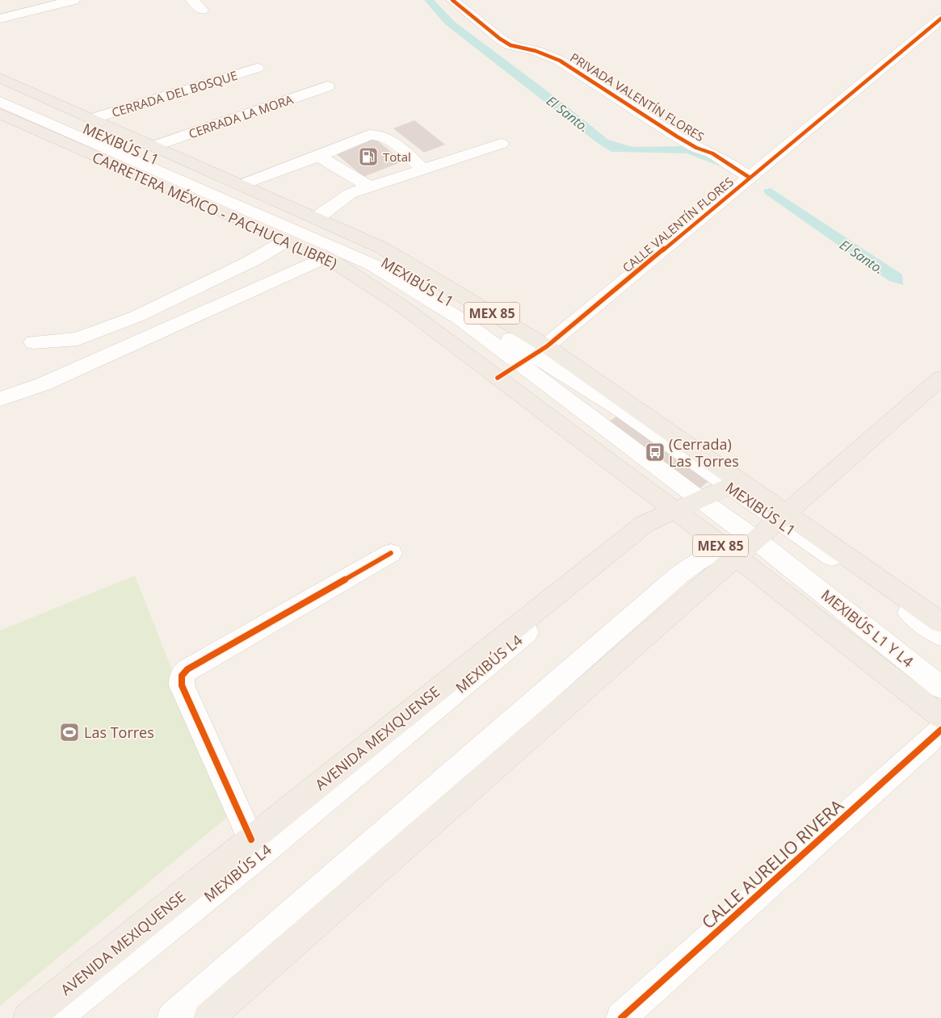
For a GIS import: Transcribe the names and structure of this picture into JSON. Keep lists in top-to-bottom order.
{
  "streets": {
    "main road": ["CARRETERA MÉXICO - PACHUCA (LIBRE)", "MEX 85", "AVENIDA MEXIQUENSE"],
    "street": [
      "CERRADA DEL BOSQUE",
      "PRIVADA VALENTÍN FLORES",
      "CERRADA LA MORA",
      "MEXIBÚS L1",
      "CALLE VALENTÍN FLORES",
      "MEXIBÚS L1 Y L4",
      "MEXIBÚS L4",
      "CALLE AURELIO RIVERA"
    ]
  },
  "crossings": [
    ["CERRADA DEL BOSQUE", "CARRETERA MÉXICO - PACHUCA (LIBRE)"],
    ["PRIVADA VALENTÍN FLORES", "CALLE VALENTÍN FLORES"],
    ["CERRADA LA MORA", "CARRETERA MÉXICO - PACHUCA (LIBRE)"],
    ["MEXIBÚS L1", "CARRETERA MÉXICO - PACHUCA (LIBRE)"],
    ["MEXIBÚS L1", "CALLE VALENTÍN FLORES"],
    ["MEXIBÚS L1", "MEXIBÚS L4"],
    ["MEXIBÚS L1", "AVENIDA MEXIQUENSE"],
    ["CARRETERA MÉXICO - PACHUCA (LIBRE)", "CALLE VALENTÍN FLORES"],
    ["CARRETERA MÉXICO - PACHUCA (LIBRE)", "MEXIBÚS L4"],
    ["CARRETERA MÉXICO - PACHUCA (LIBRE)", "AVENIDA MEXIQUENSE"],
    ["MEXIBÚS L1 Y L4", "MEXIBÚS L4"],
    ["MEXIBÚS L4", "AVENIDA MEXIQUENSE"]
  ],
  "water": ["El Santo."],
  "places": {
    "fuel station": ["Total"],
    "bus stop": ["(Cerrada) Las Torres"],
    "sports": ["Las Torres"]
  }
}
